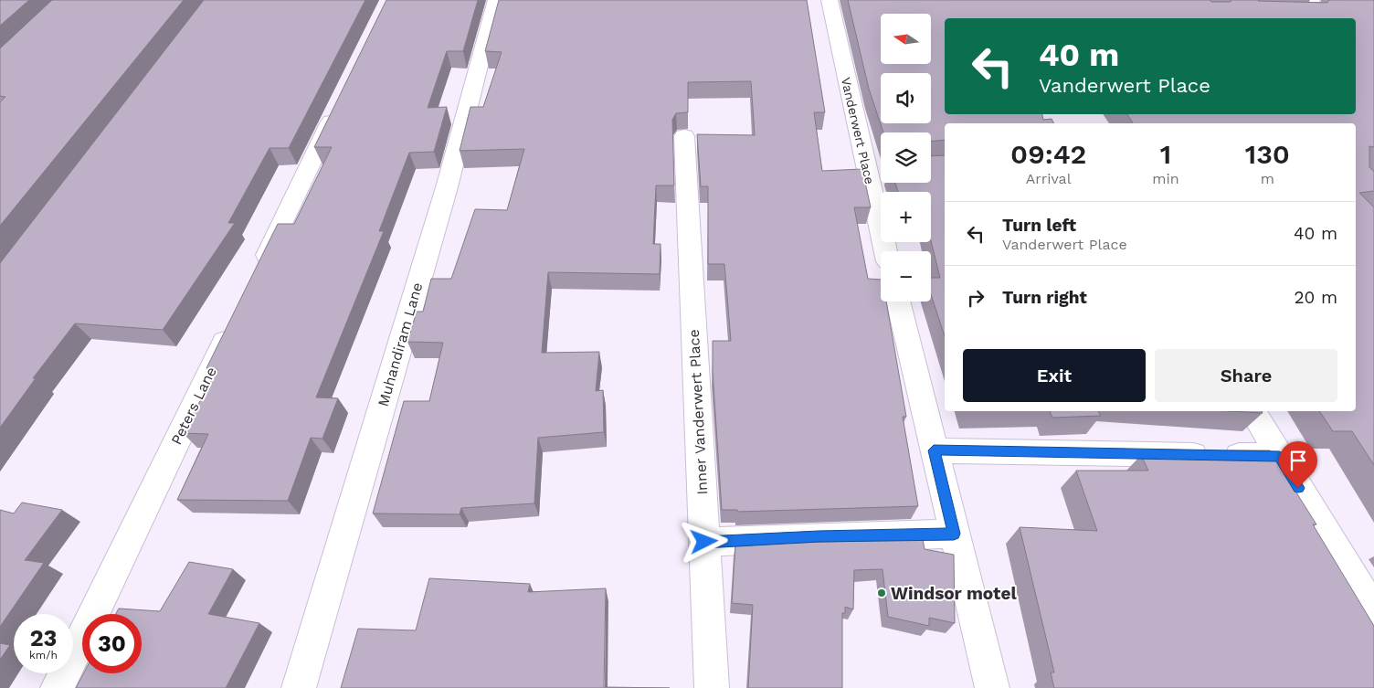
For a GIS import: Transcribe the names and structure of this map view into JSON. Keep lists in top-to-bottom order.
{
  "streets": {
    "street": [
      "Vanderwert Place",
      "Muhandiram Lane",
      "Peters Lane",
      "Inner Vanderwert Place"
    ]
  },
  "places": ["Windsor motel"],
  "north": "left",
  "page": {
    "map_buttons": ["+", "−"],
    "turn": ["40 m", "Vanderwert Place"],
    "eta": [
      "09:42",
      "Arrival",
      "1",
      "min",
      "130",
      "m"
    ],
    "list": [
      {
        "name": "Turn left",
        "note": "Vanderwert Place",
        "value": "40 m"
      },
      {
        "name": "Turn right",
        "value": "20 m"
      }
    ],
    "buttons": ["Exit", "Share"],
    "speed": "23 km/h",
    "limit": "30"
  }
}
